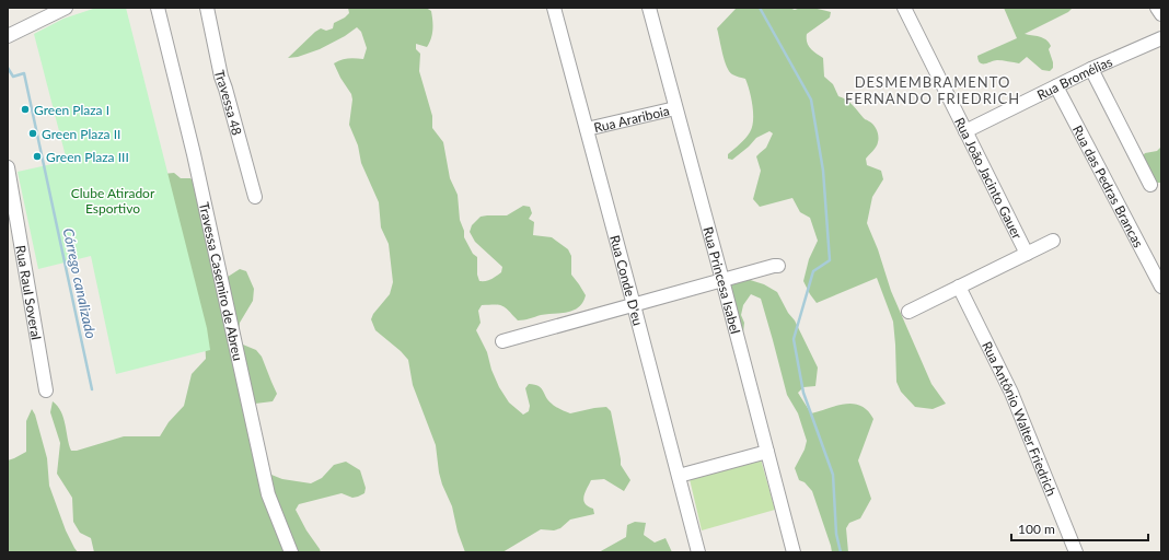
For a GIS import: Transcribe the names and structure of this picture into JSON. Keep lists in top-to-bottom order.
{
  "streets": {
    "street": [
      "Rua Bromélias",
      "Travessa 48",
      "Rua Arariboia",
      "Rua João Jacinto Gauer",
      "Rua das Pedras Brancas",
      "Rua Conde D'eu",
      "Rua Princesa Isabel",
      "Travessa Casemiro de Abreu",
      "Rua Raul Soveral",
      "Rua Antônio Walter Friedrich"
    ]
  },
  "crossings": [
    ["Rua Bromélias", "Rua João Jacinto Gauer"],
    ["Rua Bromélias", "Rua das Pedras Brancas"],
    ["Rua Arariboia", "Rua Conde D'eu"],
    ["Rua Arariboia", "Rua Princesa Isabel"],
    ["Rua João Jacinto Gauer", "Rua Antônio Walter Friedrich"]
  ],
  "districts": ["DESMEMBRAMENTO FERNANDO FRIEDRICH"],
  "water": ["Córrego canalizado"],
  "parks": ["Clube Atirador Esportivo"],
  "places": ["Green Plaza I", "Green Plaza II", "Green Plaza III"],
  "scale_bar": "100 m"
}
